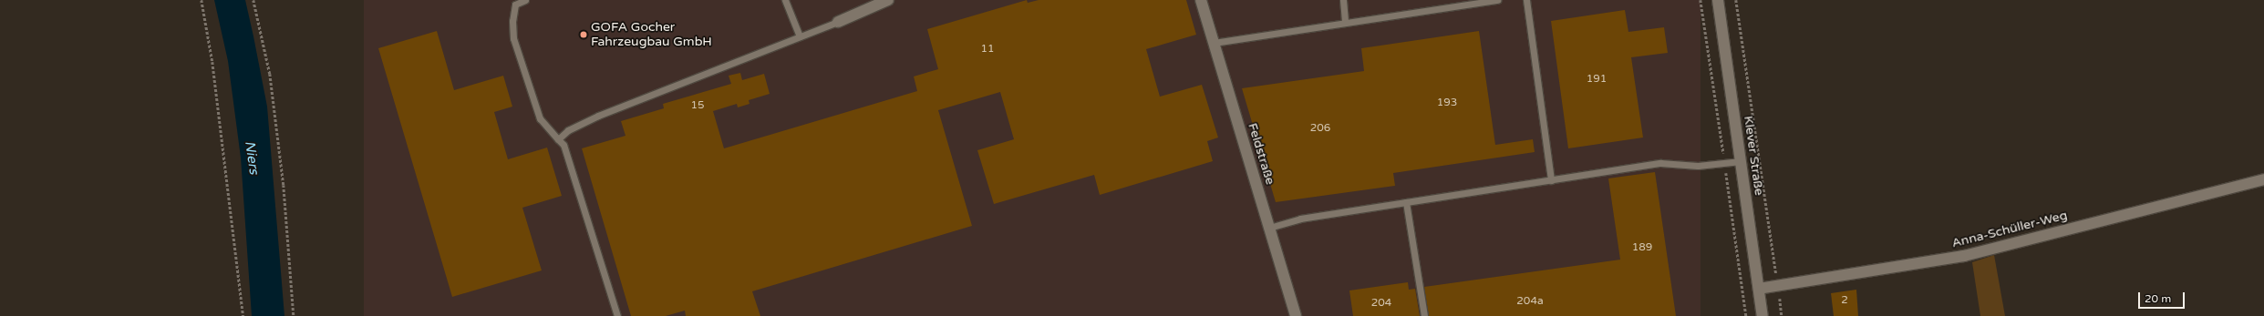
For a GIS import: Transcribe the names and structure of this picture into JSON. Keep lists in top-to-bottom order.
{
  "streets": {
    "street": ["Feldstraße", "Klever Straße", "Anna-Schüller-Weg"]
  },
  "crossings": [
    ["Klever Straße", "Anna-Schüller-Weg"]
  ],
  "water": ["Niers"],
  "places": ["GOFA Gocher Fahrzeugbau GmbH"],
  "house_numbers": [
    "11",
    "191",
    "193",
    "15",
    "206",
    "189",
    "2",
    "204a",
    "204"
  ],
  "scale_bar": "20 m"
}
